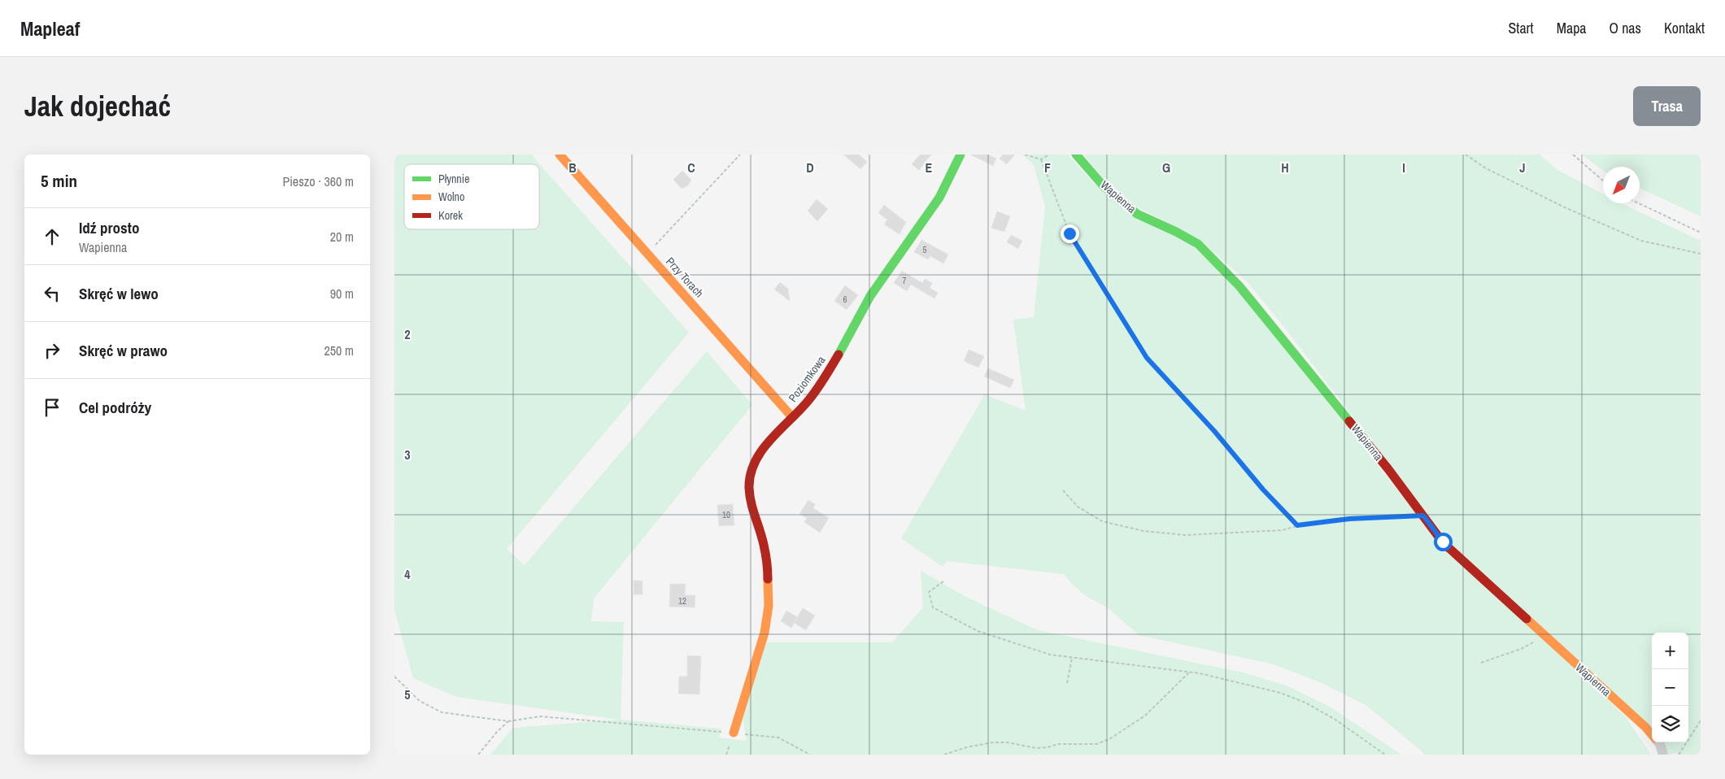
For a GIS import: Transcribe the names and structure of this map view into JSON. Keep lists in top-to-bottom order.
{
  "streets": {
    "street": ["Wapienna", "Przy Torach", "Poziomkowa"]
  },
  "crossings": [
    ["Przy Torach", "Poziomkowa"]
  ],
  "house_numbers": [
    "5",
    "7",
    "6",
    "10",
    "12"
  ],
  "legend": ["Płynnie", "Wolno", "Korek"],
  "north": "bottom left",
  "page": {
    "header": "Mapleaf",
    "nav": [
      "Start",
      "Mapa",
      "O nas",
      "Kontakt"
    ],
    "buttons": "Trasa",
    "title": "Jak dojechać",
    "heading": ["5 min", "Pieszo · 360 m"],
    "list": [
      ["Idź prosto", "Wapienna", "20 m"],
      ["Skręć w lewo", "90 m"],
      ["Skręć w prawo", "250 m"],
      "Cel podróży"
    ],
    "map_buttons": ["+", "−"]
  },
  "grid": {
    "columns": [
      "B",
      "C",
      "D",
      "E",
      "F",
      "G",
      "H",
      "I",
      "J"
    ],
    "rows": [
      "2",
      "3",
      "4",
      "5"
    ]
  }
}
